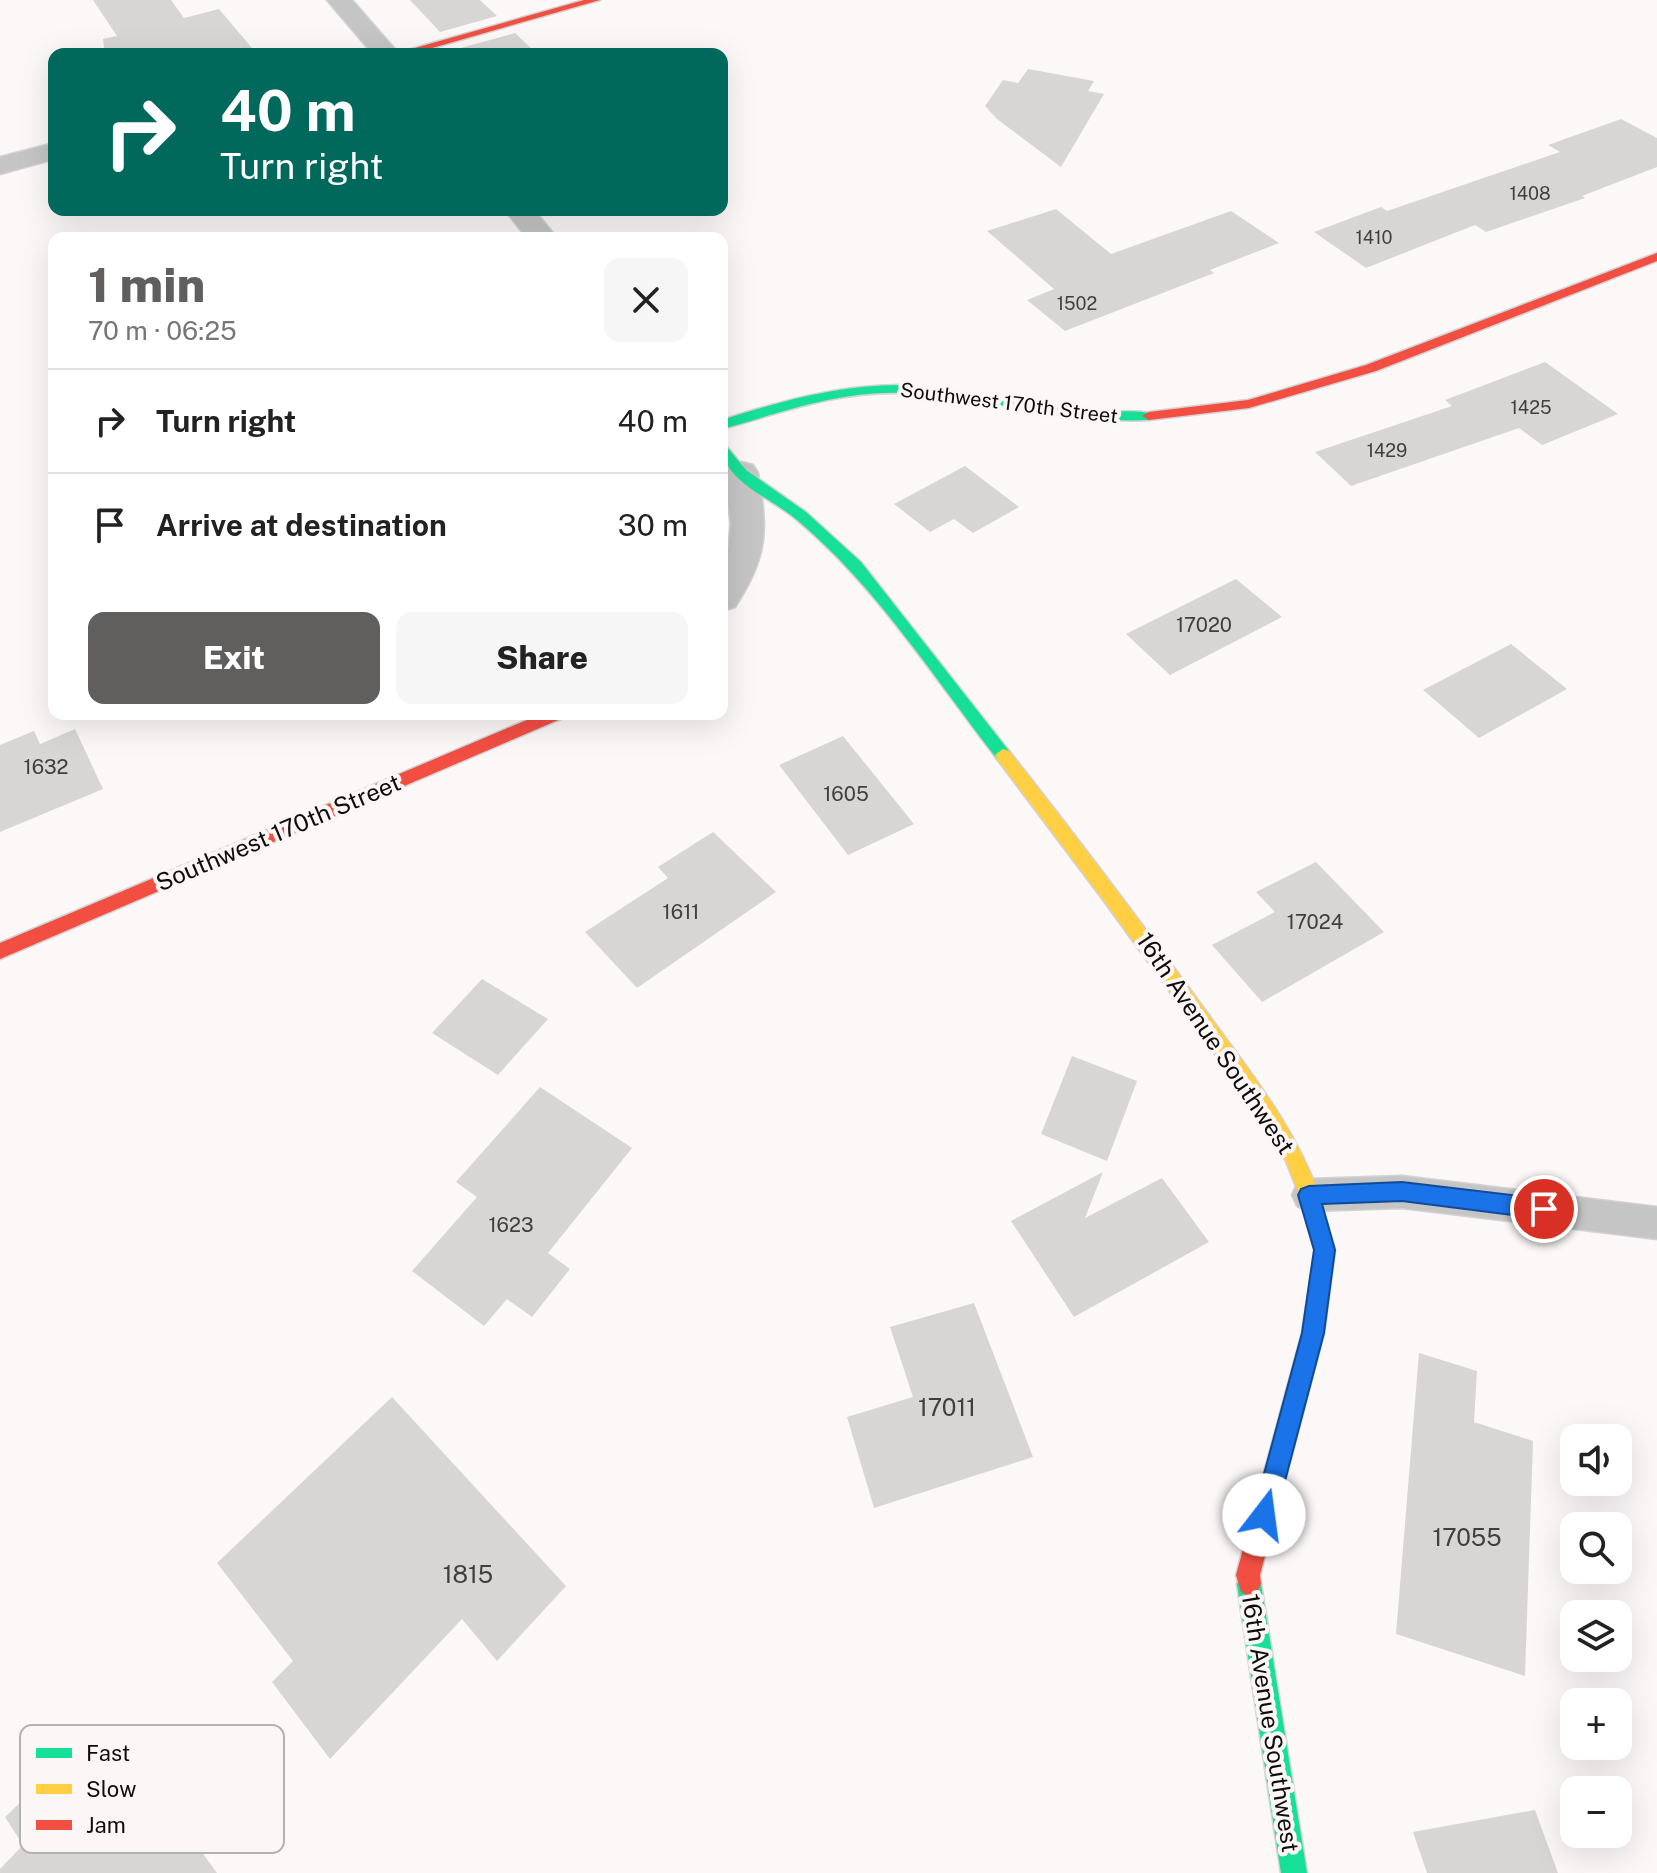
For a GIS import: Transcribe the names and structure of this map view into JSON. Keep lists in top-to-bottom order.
{
  "streets": {
    "street": ["Southwest 170th Street", "16th Avenue Southwest"]
  },
  "house_numbers": [
    "1408",
    "1410",
    "1502",
    "1425",
    "1429",
    "17020",
    "1632",
    "1605",
    "1611",
    "17024",
    "1623",
    "17011",
    "17055",
    "1815"
  ],
  "legend": ["Fast", "Slow", "Jam"],
  "page": {
    "turn": ["40 m", "Turn right"],
    "heading": ["1 min", "70 m · 06:25"],
    "list": [
      {
        "name": "Turn right",
        "value": "40 m"
      },
      {
        "name": "Arrive at destination",
        "value": "30 m"
      }
    ],
    "buttons": ["Exit", "Share"],
    "map_buttons": ["+", "−"]
  }
}
